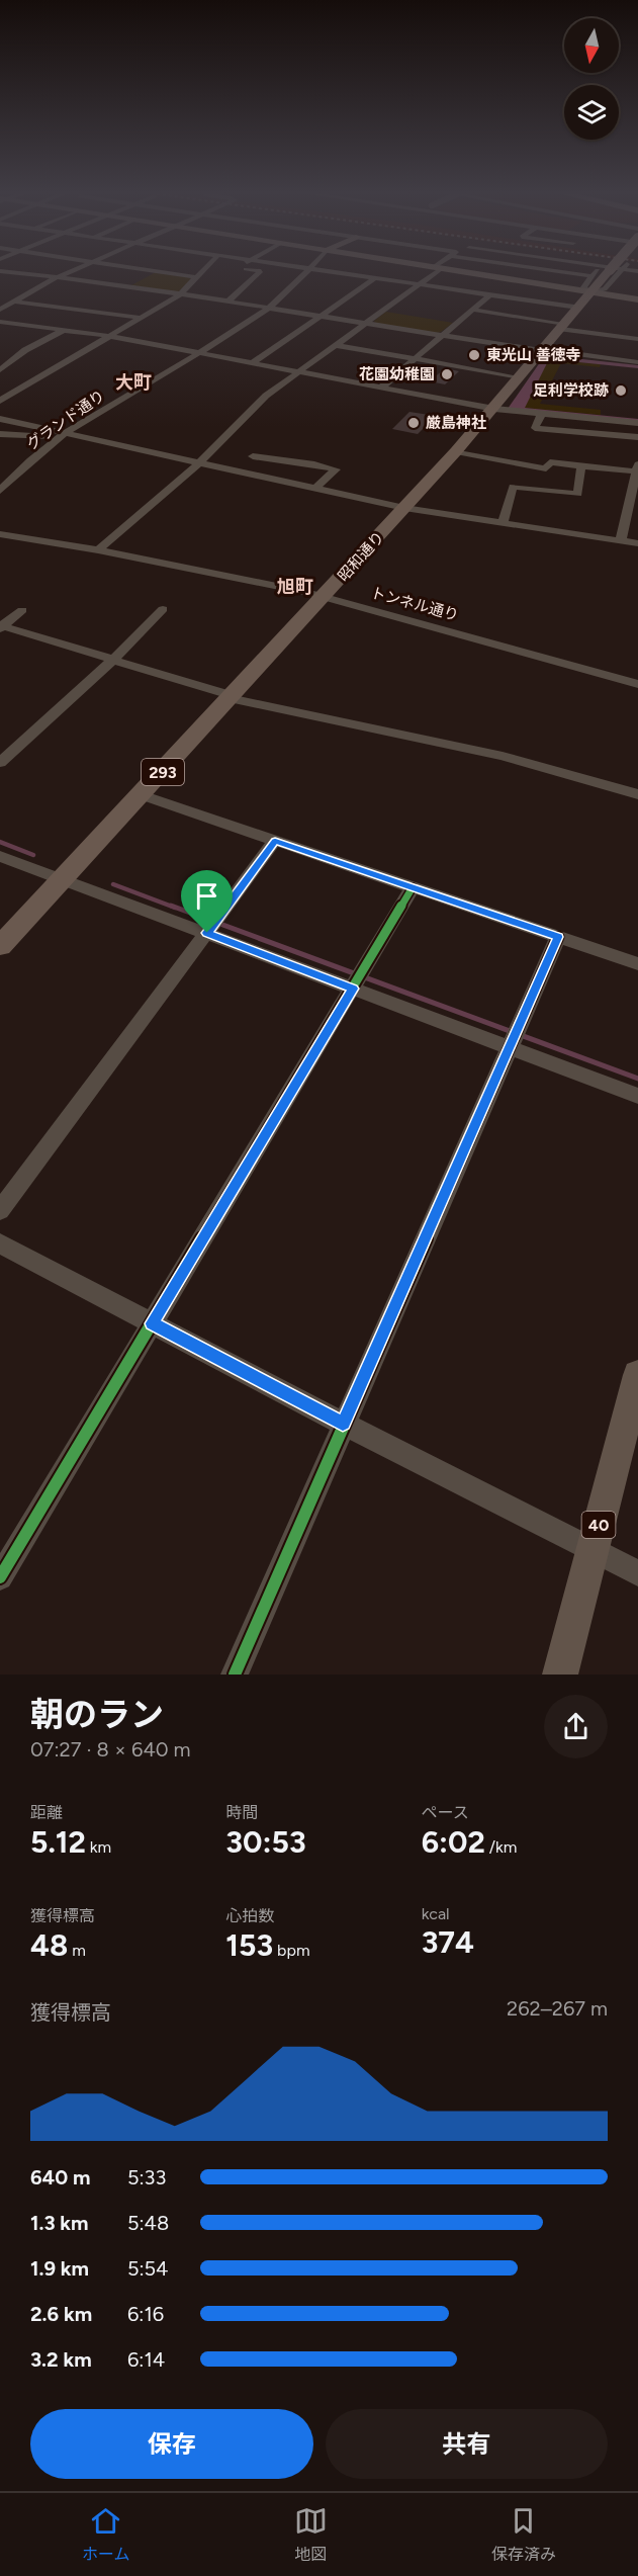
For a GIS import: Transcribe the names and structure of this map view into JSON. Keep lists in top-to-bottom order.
{
  "streets": {
    "highway": ["昭和通り", "293"],
    "main road": ["40"],
    "street": ["グランド通り", "トンネル通り"]
  },
  "crossings": [
    ["昭和通り", "トンネル通り"]
  ],
  "districts": ["大町", "旭町"],
  "places": [
    "東光山 善徳寺",
    "花園幼稚園",
    "足利学校跡",
    "厳島神社"
  ],
  "north": "bottom",
  "page": {
    "heading": ["朝のラン", "07:27 · 8 × 640 m"],
    "stats": [
      ["距離", "5.12 km"],
      ["時間", "30:53"],
      ["ペース", "6:02 /km"],
      ["獲得標高", "48 m"],
      ["心拍数", "153 bpm"],
      ["kcal", "374"]
    ],
    "chart": ["獲得標高", "262–267 m"],
    "list": [
      {
        "name": "640 m",
        "note": "5:33"
      },
      {
        "name": "1.3 km",
        "note": "5:48"
      },
      {
        "name": "1.9 km",
        "note": "5:54"
      },
      {
        "name": "2.6 km",
        "note": "6:16"
      },
      {
        "name": "3.2 km",
        "note": "6:14"
      }
    ],
    "buttons": ["保存", "共有"],
    "tabs": ["ホーム", "地図", "保存済み"]
  }
}
